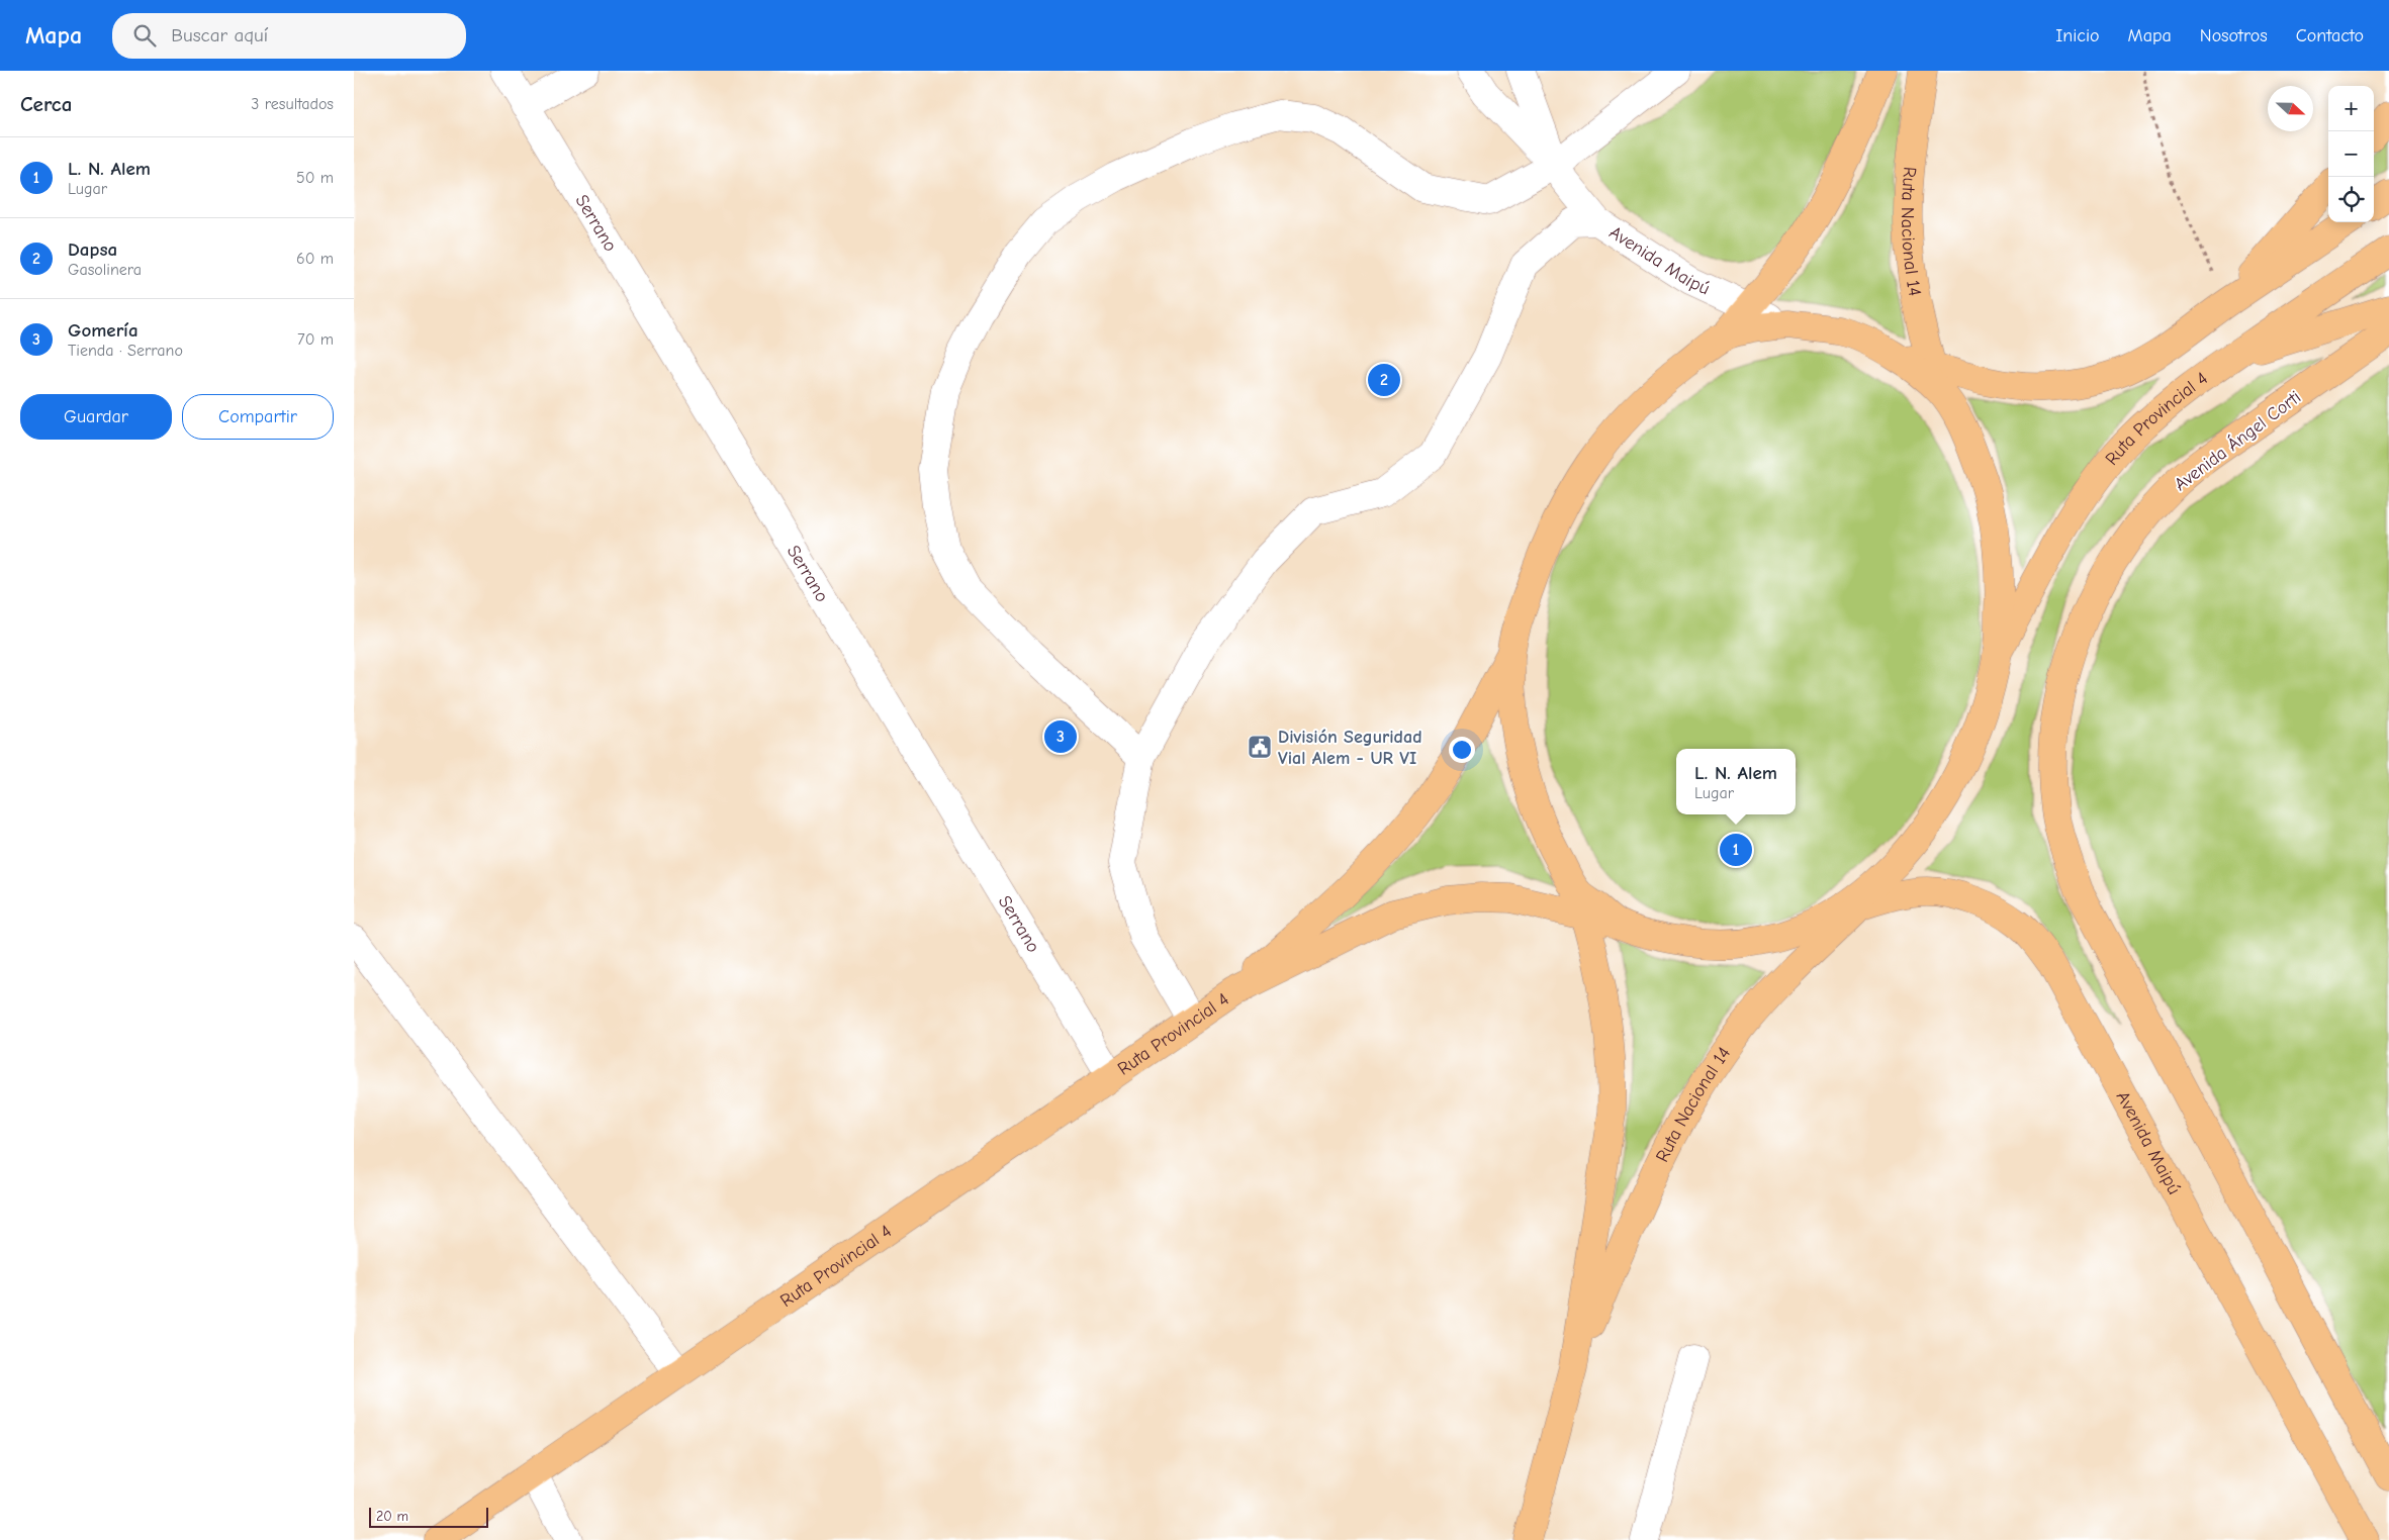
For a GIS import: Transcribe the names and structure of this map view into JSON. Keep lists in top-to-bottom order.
{
  "streets": {
    "main road": [
      "Ruta Nacional 14",
      "Avenida Maipú",
      "Ruta Provincial 4",
      "Avenida Ángel Corti"
    ],
    "street": ["Serrano"]
  },
  "crossings": [
    ["Serrano", "Ruta Provincial 4"],
    ["Ruta Nacional 14", "Avenida Maipú"],
    ["Ruta Nacional 14", "Ruta Provincial 4"]
  ],
  "places": {
    "public building": ["División Seguridad Vial Alem - UR VI"]
  },
  "scale_bar": "20 m",
  "north": "right",
  "page": {
    "header": "Mapa",
    "search": "Buscar aquí",
    "nav": [
      "Inicio",
      "Mapa",
      "Nosotros",
      "Contacto"
    ],
    "heading": ["Cerca", "3 resultados"],
    "map_buttons": ["+", "−"],
    "list": [
      {
        "mark": "1",
        "name": "L. N. Alem",
        "note": "Lugar",
        "value": "50 m"
      },
      {
        "mark": "2",
        "name": "Dapsa",
        "note": "Gasolinera",
        "value": "60 m"
      },
      {
        "mark": "3",
        "name": "Gomería",
        "note": "Tienda · Serrano",
        "value": "70 m"
      }
    ],
    "pins": ["2", "3", "1"],
    "buttons": ["Guardar", "Compartir"],
    "popup": ["L. N. Alem", "Lugar"],
    "scale": "20 m"
  }
}
